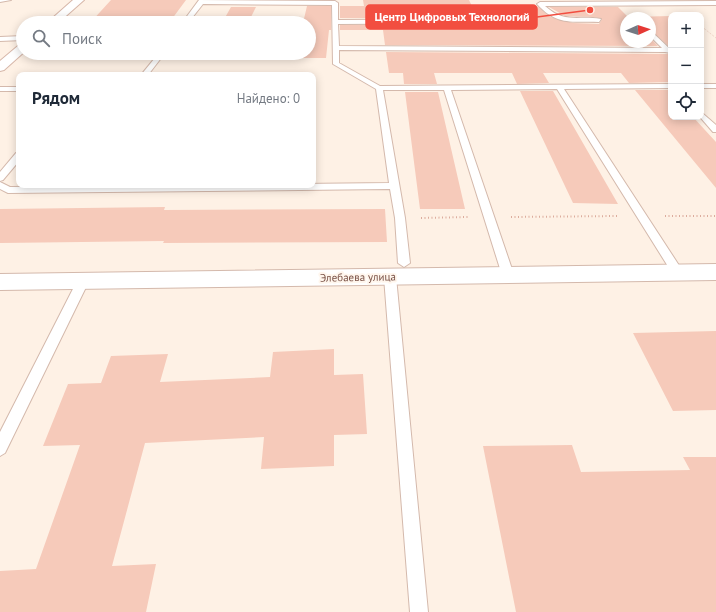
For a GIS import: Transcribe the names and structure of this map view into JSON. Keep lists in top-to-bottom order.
{
  "streets": {
    "street": ["Элебаева улица"]
  },
  "places": ["Центр Цифровых Технологий"],
  "north": "right",
  "page": {
    "map_buttons": ["+", "−"],
    "search": "Поиск",
    "heading": ["Рядом", "Найдено: 0"]
  }
}
